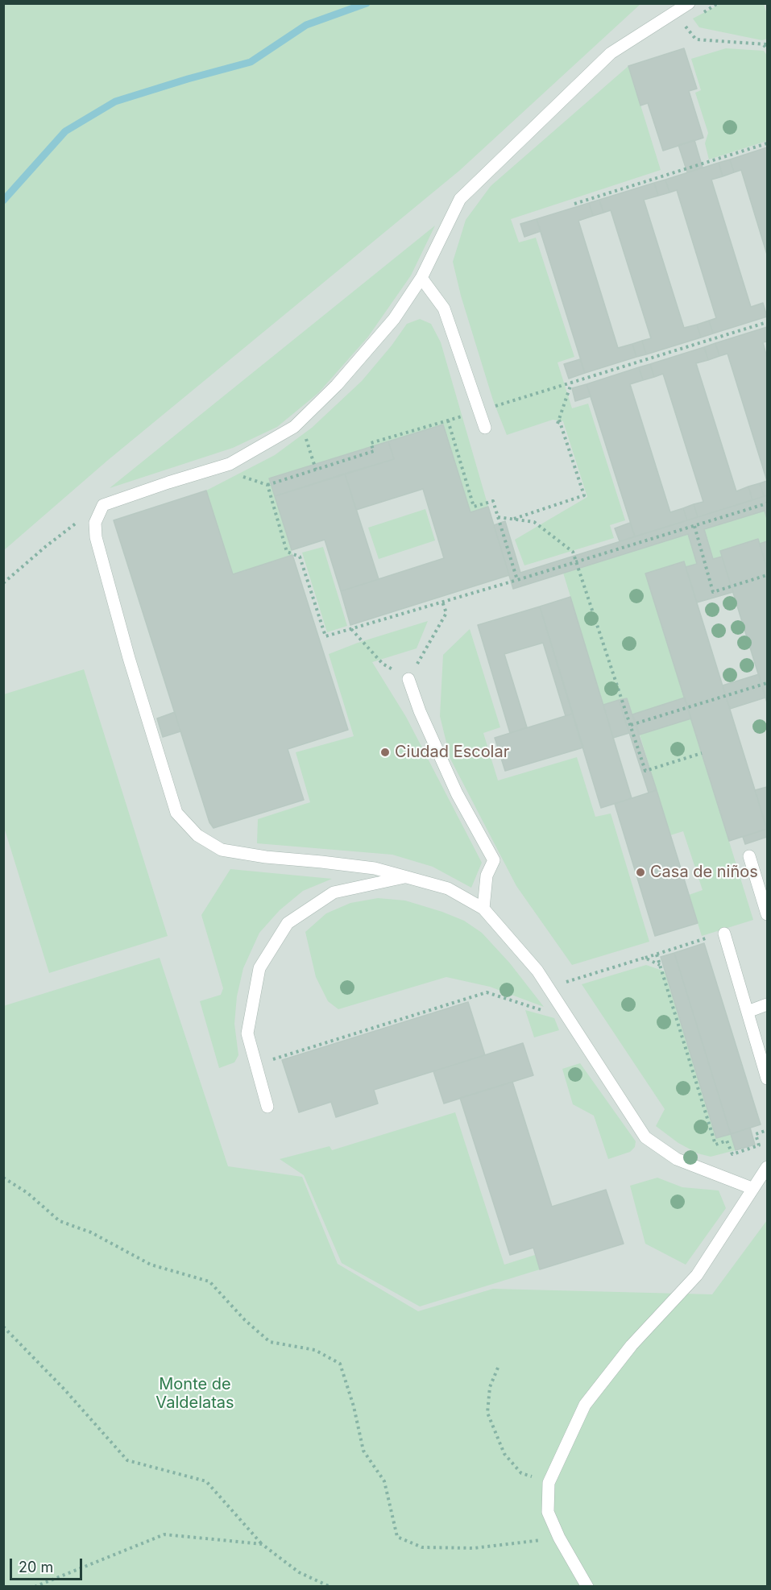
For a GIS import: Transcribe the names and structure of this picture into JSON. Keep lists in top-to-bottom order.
{
  "parks": ["Monte de Valdelatas"],
  "places": ["Ciudad Escolar", "Casa de niños"],
  "scale_bar": "20 m"
}
